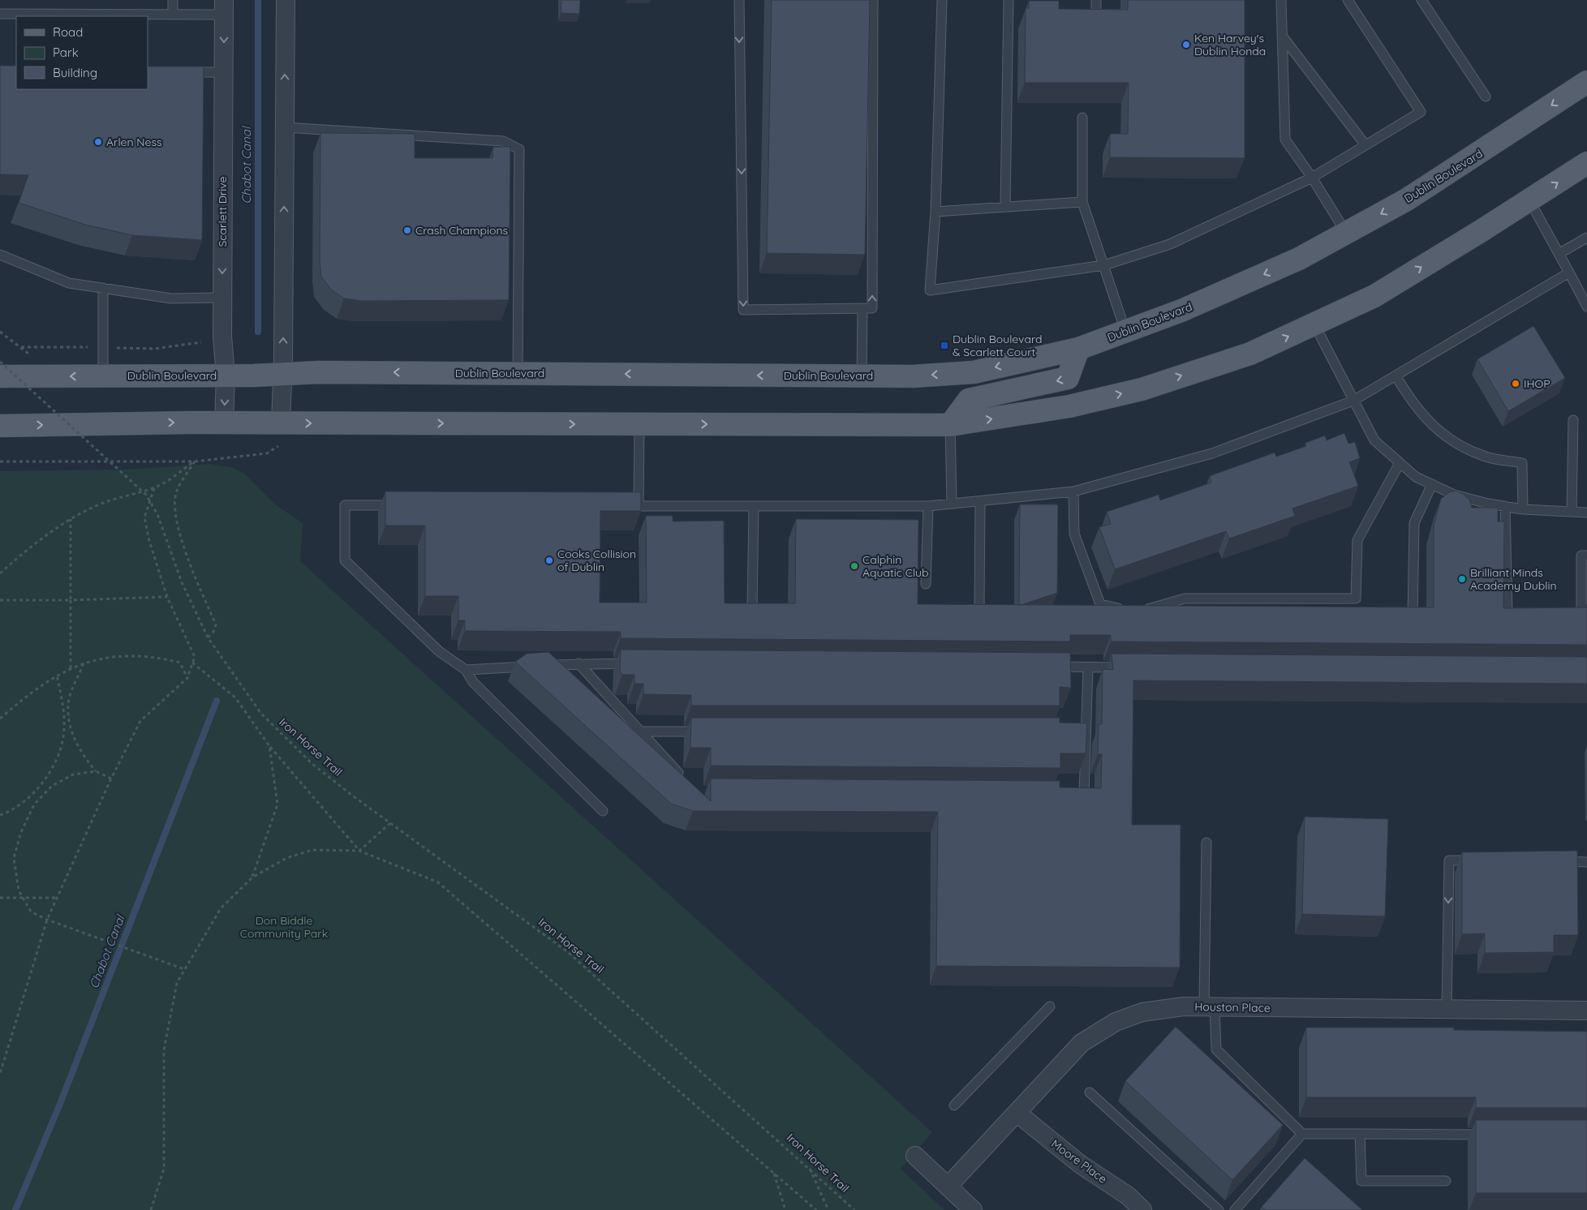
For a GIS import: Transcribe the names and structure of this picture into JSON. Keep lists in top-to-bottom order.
{
  "streets": {
    "main road": ["Dublin Boulevard"],
    "street": ["Scarlett Drive", "Houston Place", "Moore Place"],
    "path": ["Iron Horse Trail"]
  },
  "crossings": [
    ["Dublin Boulevard", "Scarlett Drive"],
    ["Houston Place", "Moore Place"]
  ],
  "water": ["Chabot Canal"],
  "parks": ["Don Biddle Community Park"],
  "places": {
    "other": [
      "Ken Harvey's Dublin Honda",
      "Arlen Ness",
      "Crash Champions",
      "IHOP",
      "Cooks Collision of Dublin",
      "Calphin Aquatic Club",
      "Brilliant Minds Academy Dublin"
    ],
    "transit": ["Dublin Boulevard & Scarlett Court"]
  },
  "legend": ["Road", "Park", "Building"]
}
